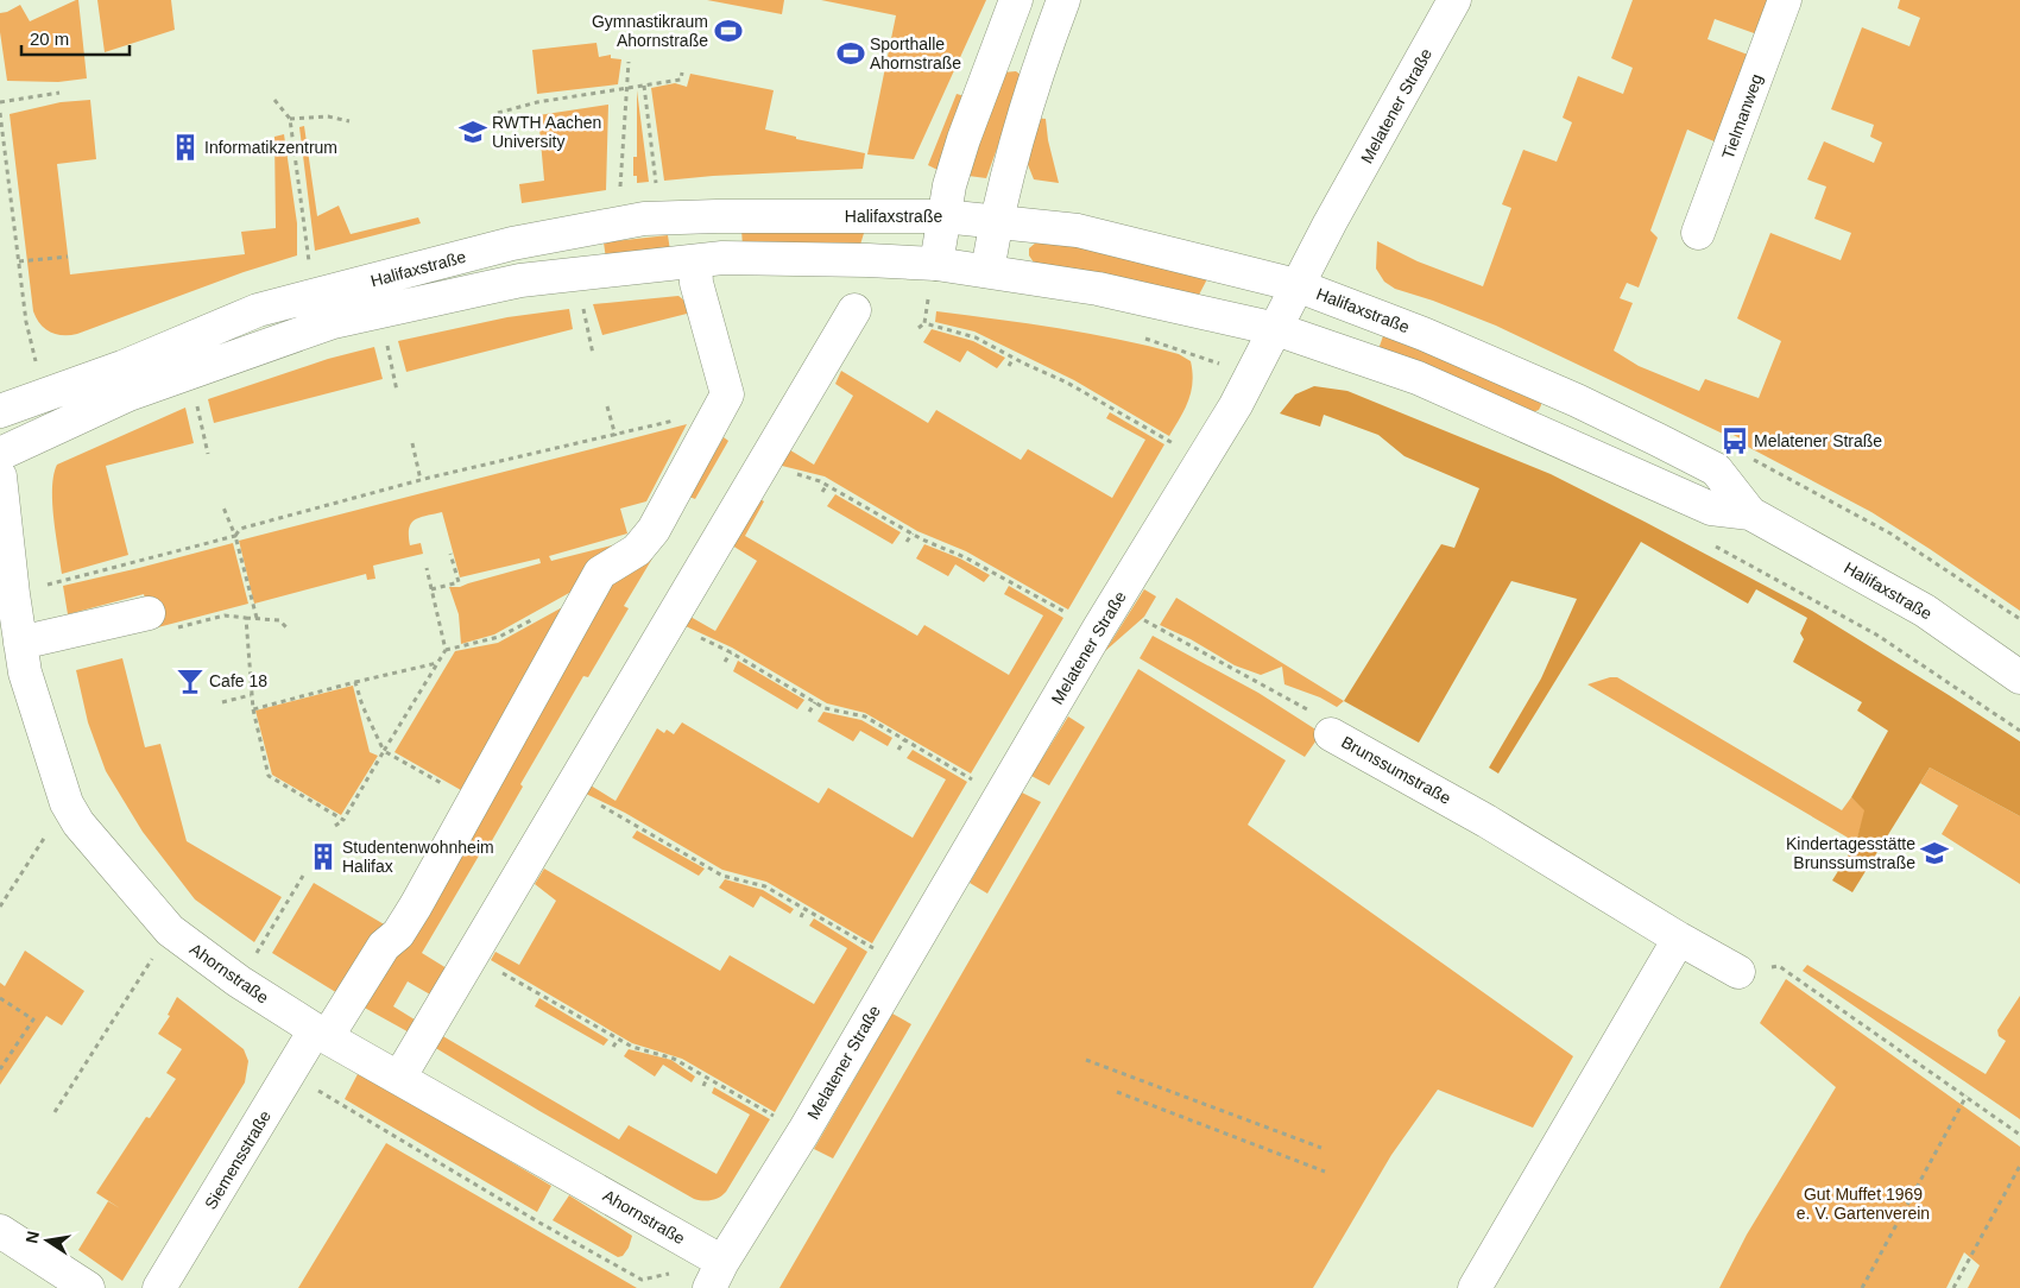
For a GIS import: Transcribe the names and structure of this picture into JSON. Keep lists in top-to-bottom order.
{
  "streets": {
    "street": [
      "Melatener Straße",
      "Tielmanweg",
      "Halifaxstraße",
      "Brunssumstraße",
      "Ahornstraße",
      "Siemensstraße"
    ]
  },
  "crossings": [
    ["Melatener Straße", "Halifaxstraße"],
    ["Melatener Straße", "Brunssumstraße"],
    ["Melatener Straße", "Ahornstraße"],
    ["Halifaxstraße", "Siemensstraße"],
    ["Ahornstraße", "Siemensstraße"]
  ],
  "parks": ["Gut Muffet 1969 e. V. Gartenverein"],
  "places": {
    "sports": ["Gymnastikraum Ahornstraße", "Sporthalle Ahornstraße"],
    "school or university": ["RWTH Aachen University", "Kindertagesstätte Brunssumstraße"],
    "building": ["Informatikzentrum", "Studentenwohnheim Halifax"],
    "bus stop": ["Melatener Straße"],
    "bar": ["Cafe 18"]
  },
  "scale_bar": "20 m",
  "north": "left"
}
